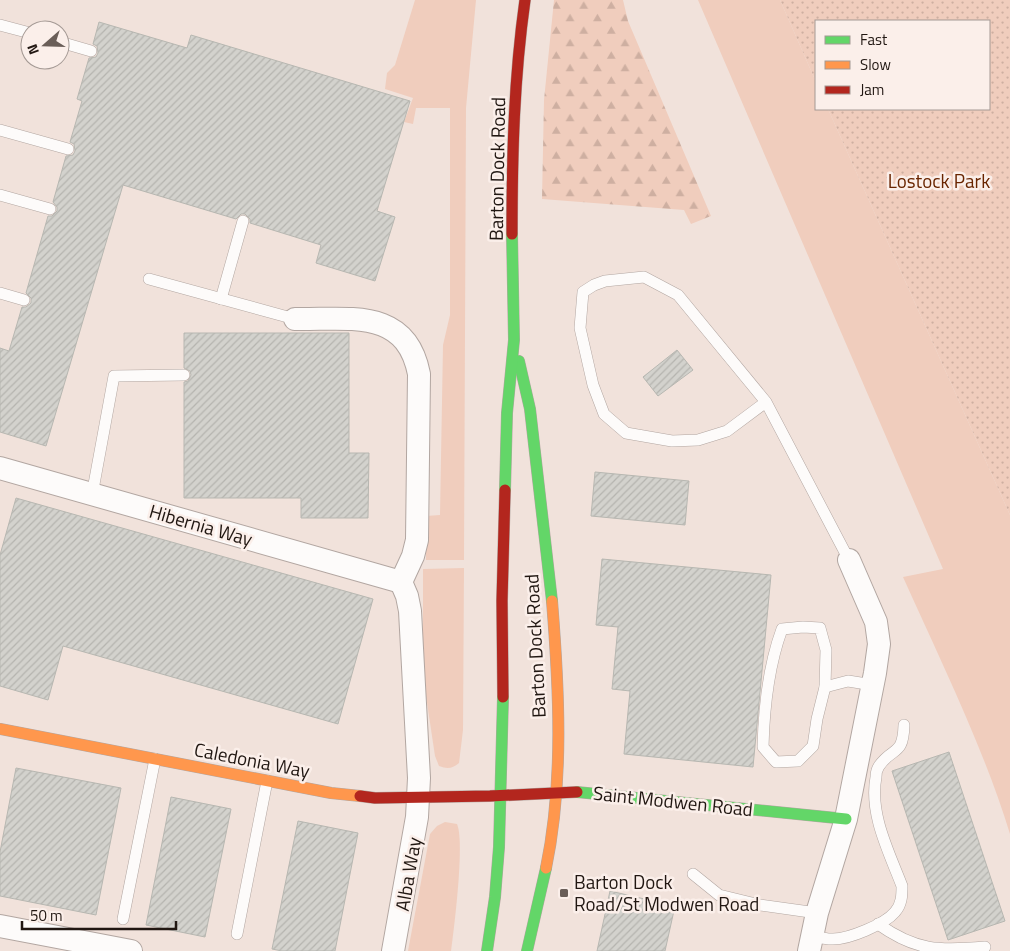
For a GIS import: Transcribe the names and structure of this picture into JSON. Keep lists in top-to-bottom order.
{
  "streets": {
    "main road": ["Barton Dock Road", "Caledonia Way", "Saint Modwen Road"],
    "street": ["Hibernia Way", "Alba Way"]
  },
  "crossings": [
    ["Barton Dock Road", "Caledonia Way"],
    ["Barton Dock Road", "Saint Modwen Road"],
    ["Caledonia Way", "Saint Modwen Road"],
    ["Caledonia Way", "Alba Way"]
  ],
  "parks": ["Lostock Park"],
  "places": {
    "transit": ["Barton Dock Road/St Modwen Road"]
  },
  "legend": ["Fast", "Slow", "Jam"],
  "scale_bar": "50 m",
  "north": "left"
}
